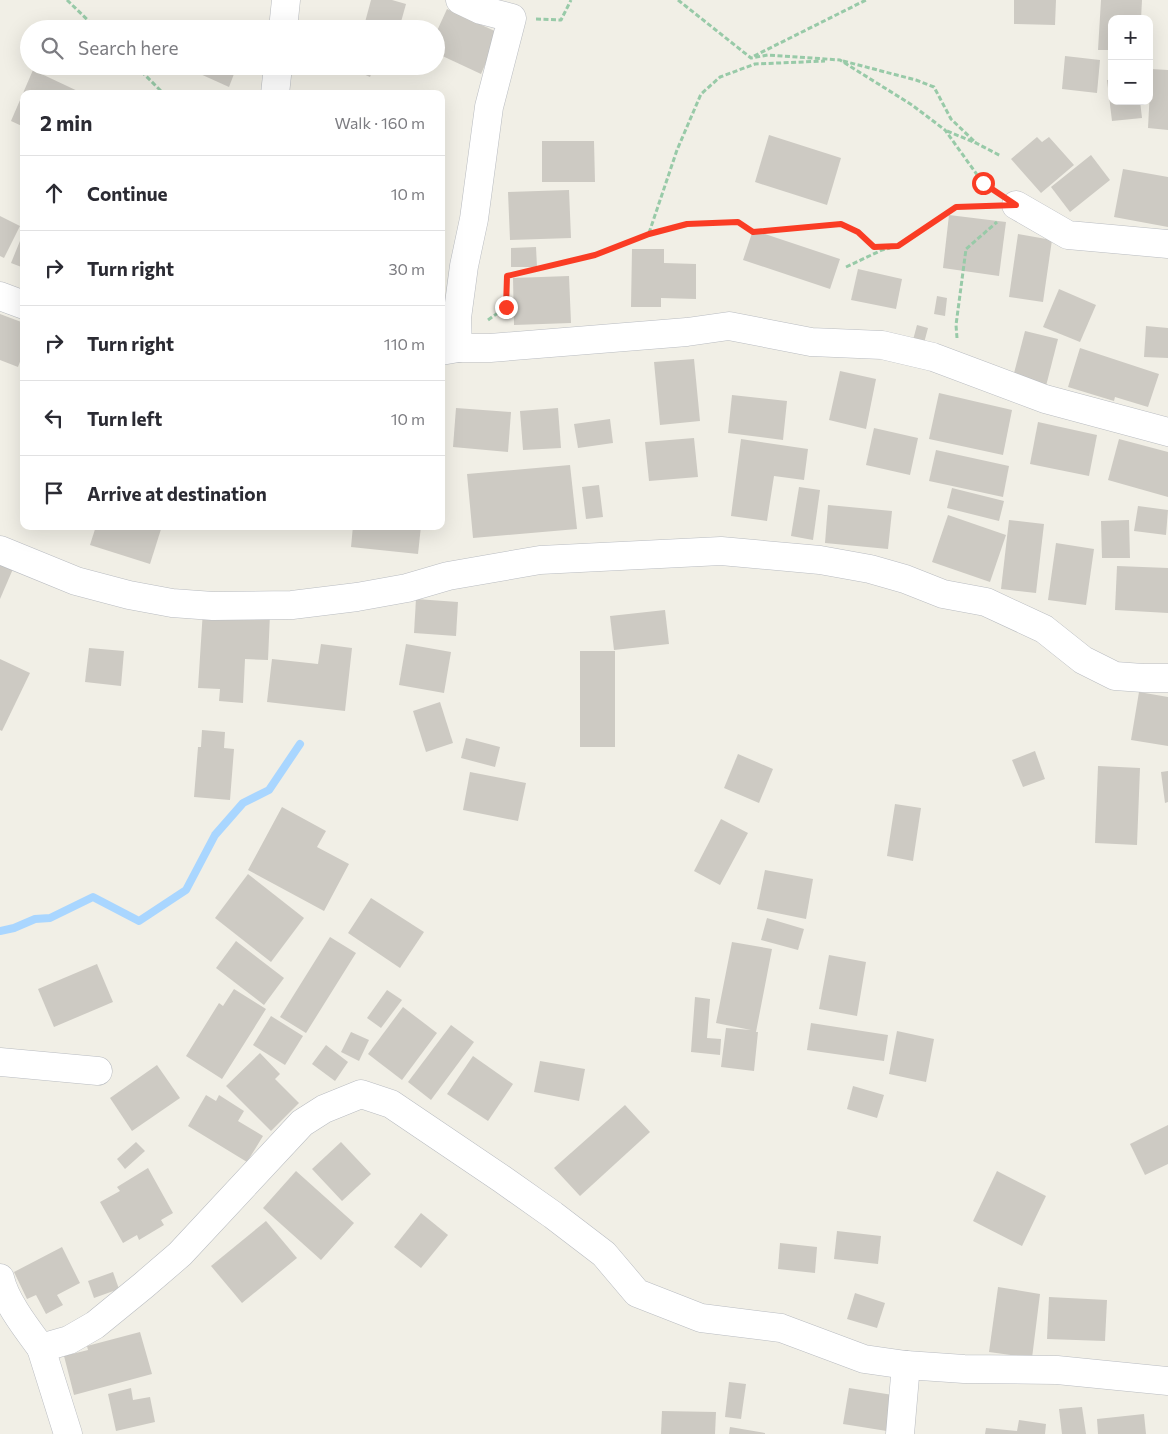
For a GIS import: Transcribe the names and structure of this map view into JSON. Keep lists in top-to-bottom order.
{
  "page": {
    "map_buttons": ["+", "−"],
    "search": "Search here",
    "heading": ["2 min", "Walk · 160 m"],
    "list": [
      ["Continue", "10 m"],
      ["Turn right", "30 m"],
      ["Turn right", "110 m"],
      ["Turn left", "10 m"],
      "Arrive at destination"
    ]
  }
}
